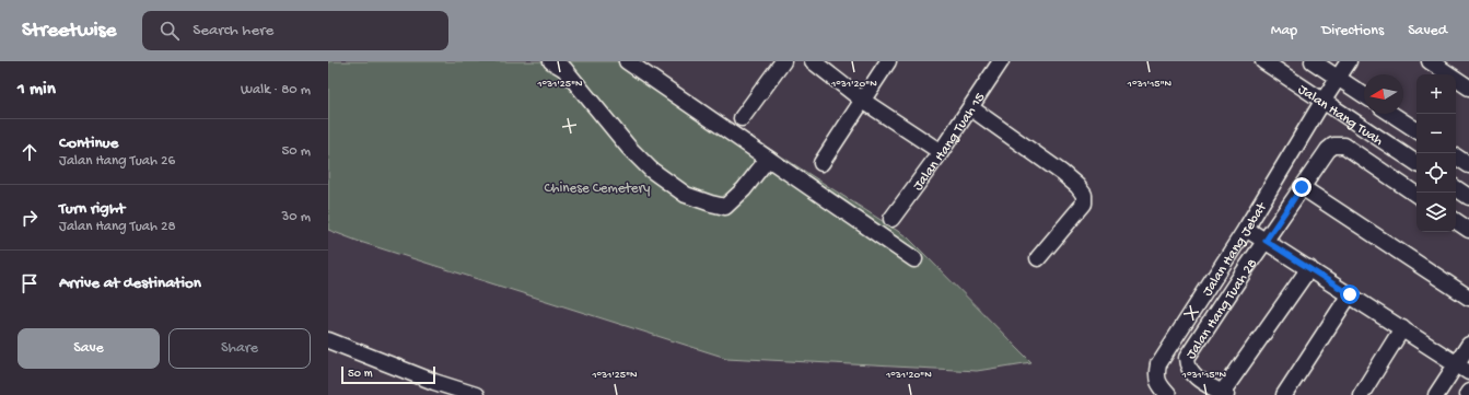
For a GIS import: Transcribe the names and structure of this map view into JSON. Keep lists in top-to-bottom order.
{
  "streets": {
    "street": [
      "Jalan Hang Tuah",
      "Jalan Hang Tuah 15",
      "Jalan Hang Jebat",
      "Jalan Hang Tuah 28"
    ]
  },
  "crossings": [
    ["Jalan Hang Tuah", "Jalan Hang Jebat"]
  ],
  "parks": ["Chinese Cemetery"],
  "scale_bar": "50 m",
  "north": "left",
  "page": {
    "header": "Streetwise",
    "search": "Search here",
    "nav": ["Map", "Directions", "Saved"],
    "heading": ["1 min", "Walk · 80 m"],
    "map_buttons": ["+", "−"],
    "list": [
      ["Continue", "Jalan Hang Tuah 26", "50 m"],
      ["Turn right", "Jalan Hang Tuah 28", "30 m"],
      "Arrive at destination"
    ],
    "buttons": ["Save", "Share"],
    "scale": "50 m"
  },
  "coordinates": ["1°31'15\"N", "1°31'25\"N", "1°31'20\"N"]
}
